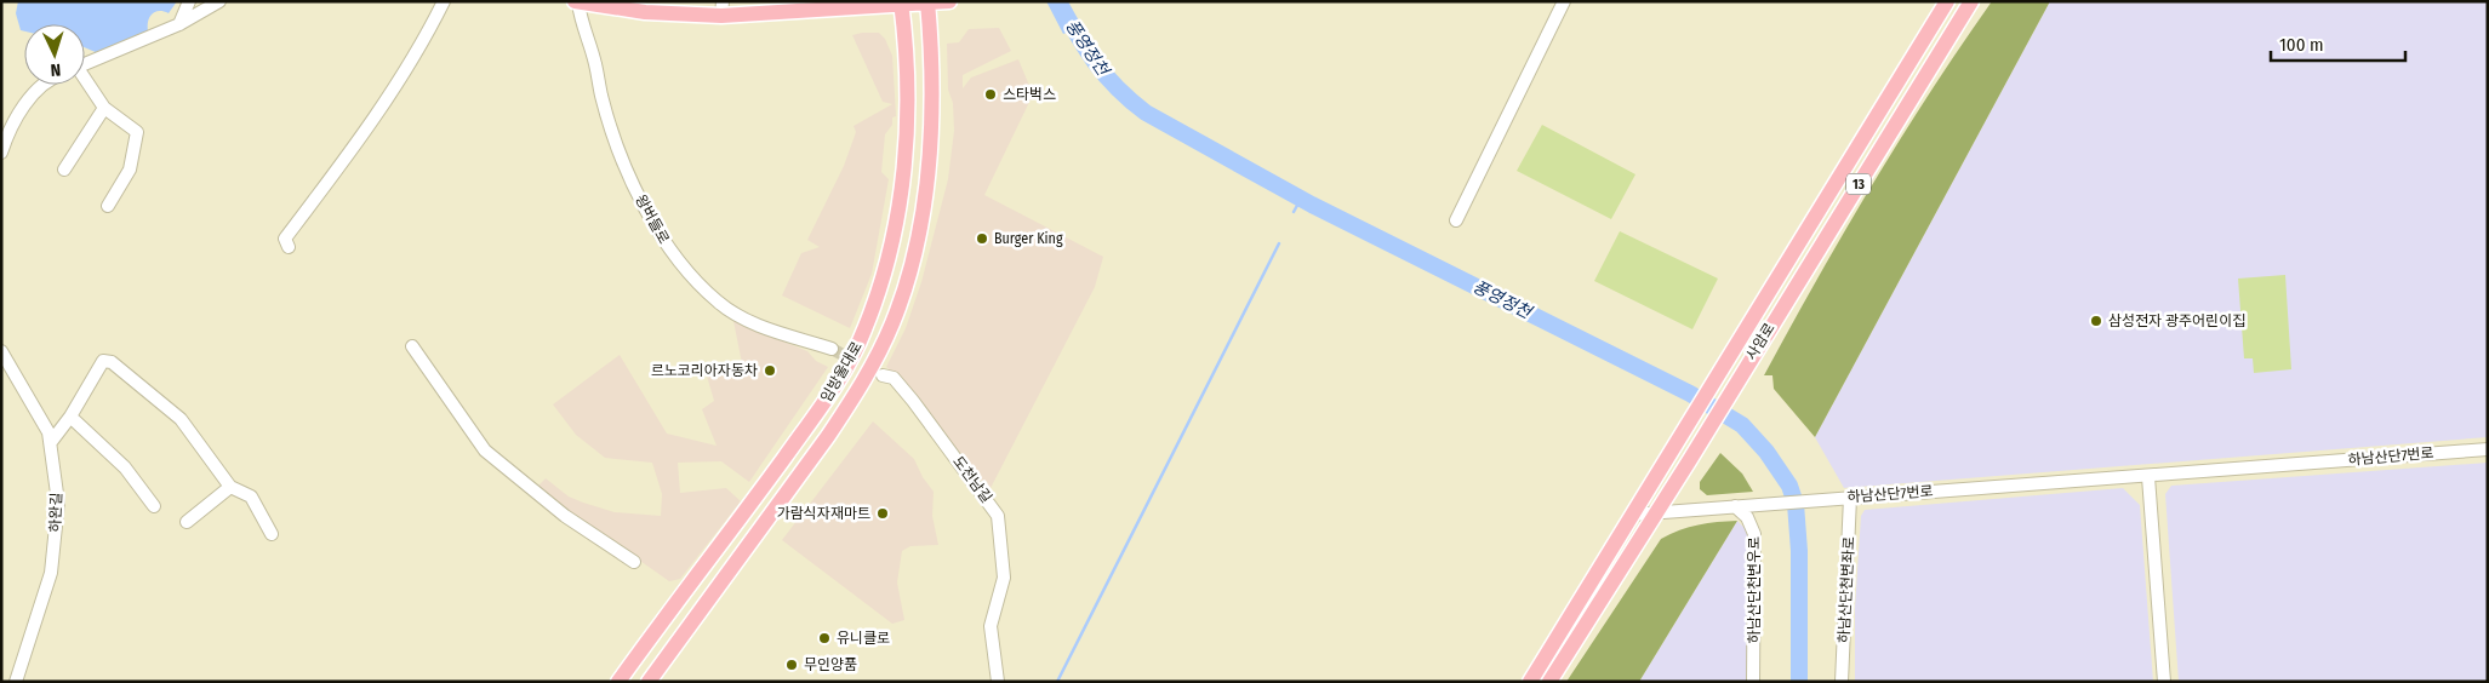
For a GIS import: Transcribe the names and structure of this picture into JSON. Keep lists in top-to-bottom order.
{
  "streets": {
    "main road": [
      "13",
      "왕버들로",
      "사암로",
      "임방울대로"
    ],
    "street": [
      "하남산단7번로",
      "도천남길",
      "하완길",
      "하남산단천변우로",
      "하남산단천변좌로"
    ]
  },
  "crossings": [
    ["왕버들로", "임방울대로"],
    ["사암로", "하남산단7번로"],
    ["하남산단7번로", "하남산단천변우로"],
    ["하남산단7번로", "하남산단천변좌로"]
  ],
  "water": ["풍영정천"],
  "places": [
    "스타벅스",
    "Burger King",
    "삼성전자 광주어린이집",
    "르노코리아자동차",
    "가람식자재마트",
    "유니클로",
    "무인양품"
  ],
  "scale_bar": "100 m",
  "north": "bottom"
}
